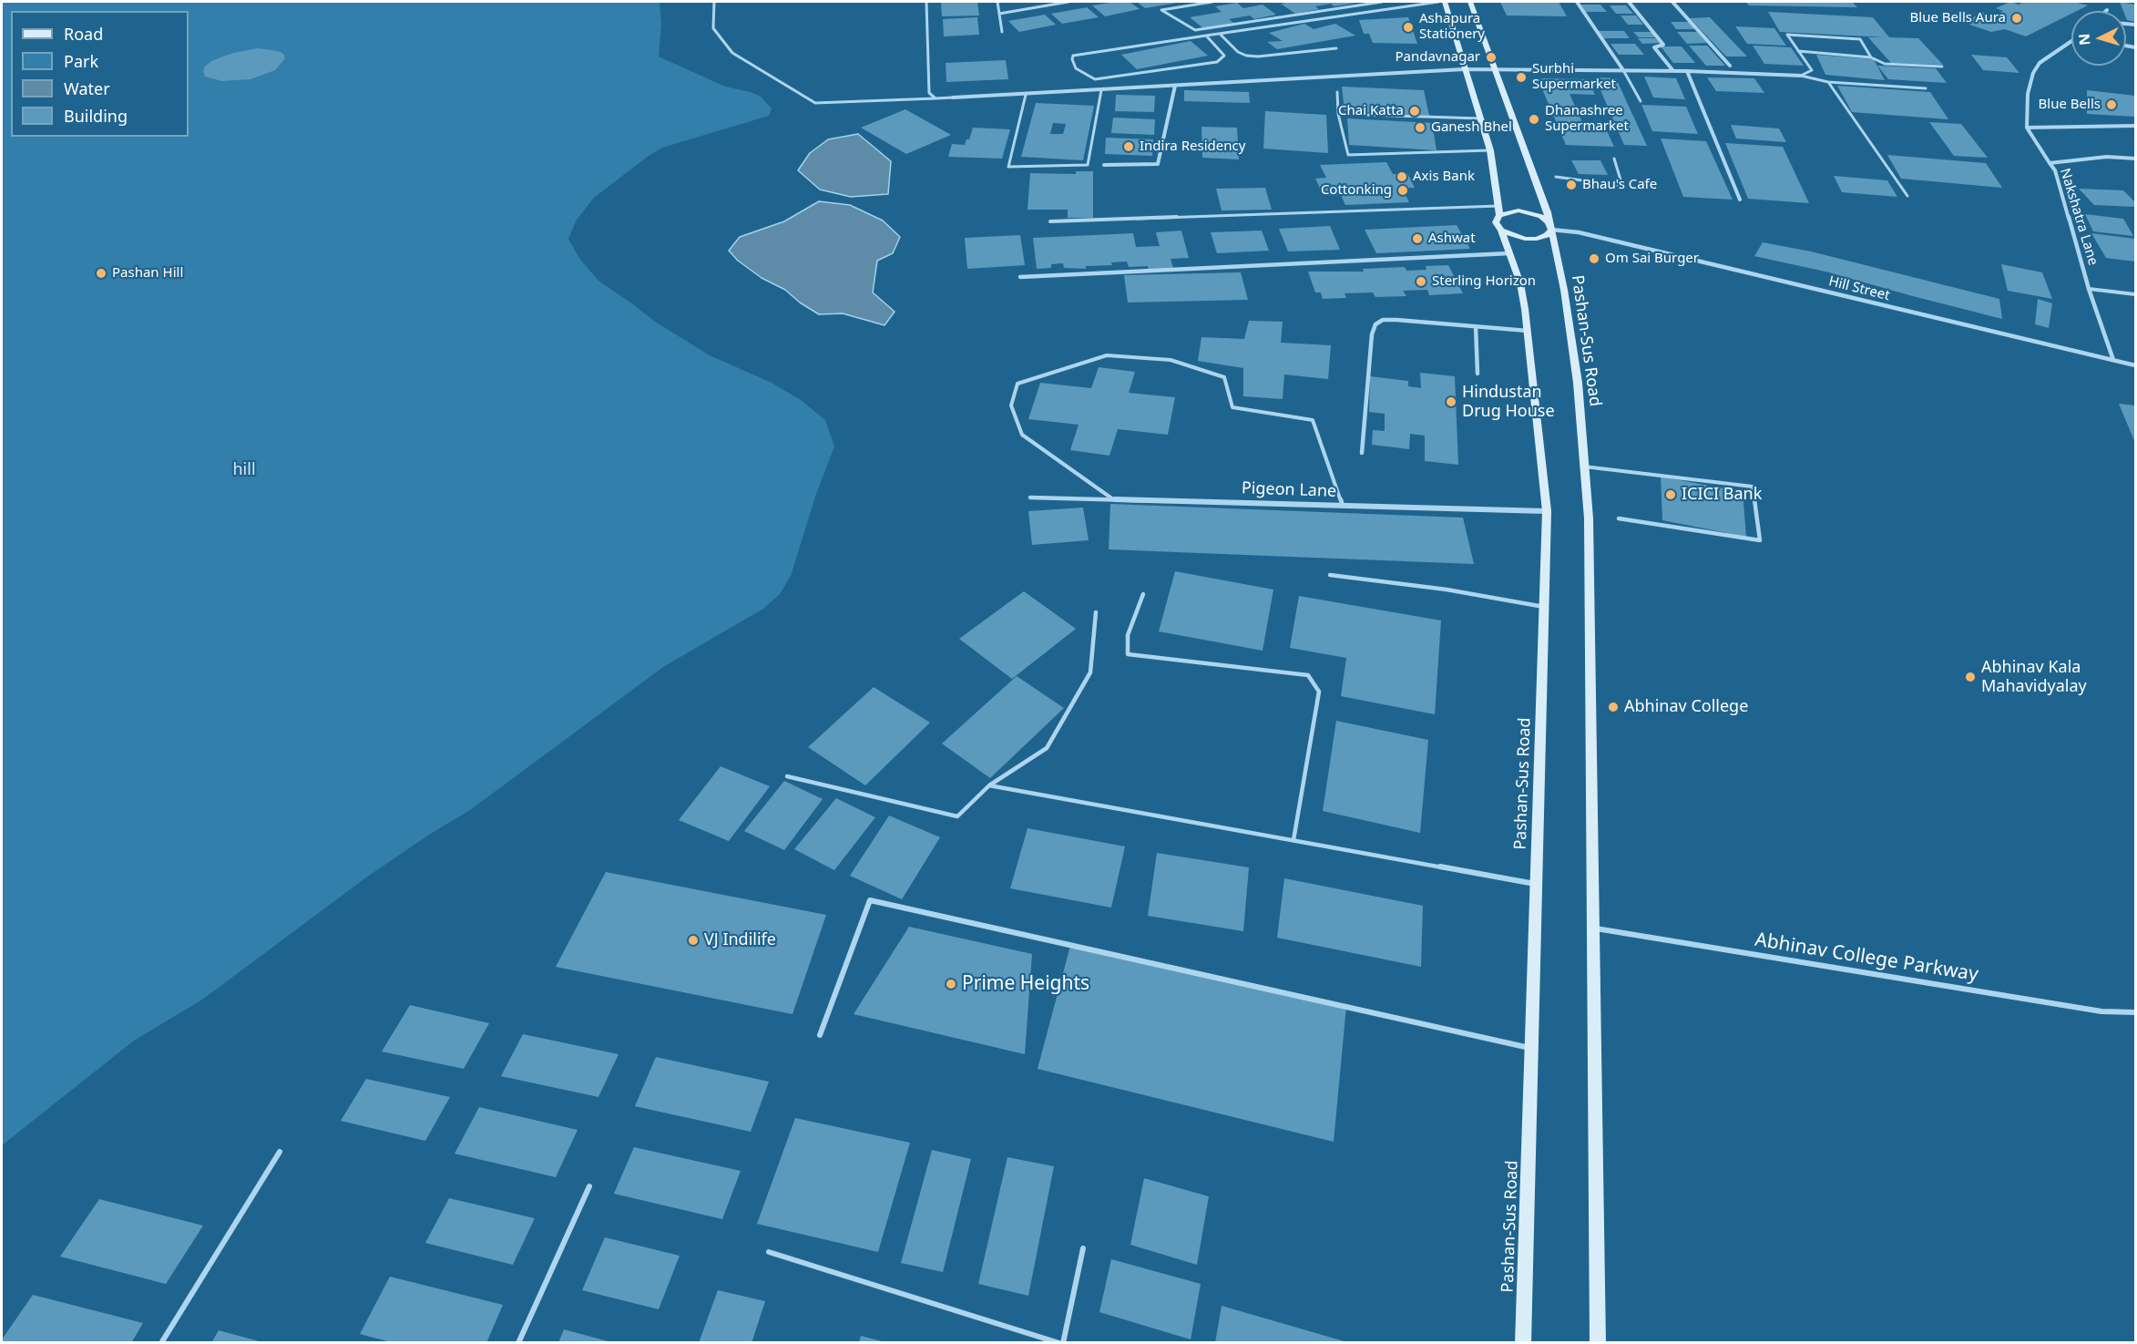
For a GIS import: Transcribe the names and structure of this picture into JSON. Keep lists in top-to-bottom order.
{
  "streets": {
    "main road": ["Pashan-Sus Road"],
    "street": ["Nakshatra Lane", "Hill Street", "Pigeon Lane"],
    "lane": ["Abhinav College Parkway"]
  },
  "crossings": [
    ["Nakshatra Lane", "Hill Street"],
    ["Hill Street", "Pashan-Sus Road"],
    ["Pashan-Sus Road", "Pigeon Lane"],
    ["Pashan-Sus Road", "Abhinav College Parkway"]
  ],
  "parks": ["hill"],
  "places": [
    "Blue Bells Aura",
    "Ashapura Stationery",
    "Pandavnagar",
    "Surbhi Supermarket",
    "Blue Bells",
    "Chai Katta",
    "Dhanashree Supermarket",
    "Ganesh Bhel",
    "Indira Residency",
    "Axis Bank",
    "Bhau's Cafe",
    "Cottonking",
    "Ashwat",
    "Om Sai Burger",
    "Pashan Hill",
    "Sterling Horizon",
    "Hindustan Drug House",
    "ICICI Bank",
    "Abhinav Kala Mahavidyalay",
    "Abhinav College",
    "VJ Indilife",
    "Prime Heights"
  ],
  "legend": [
    "Road",
    "Park",
    "Water",
    "Building"
  ],
  "north": "left"
}
